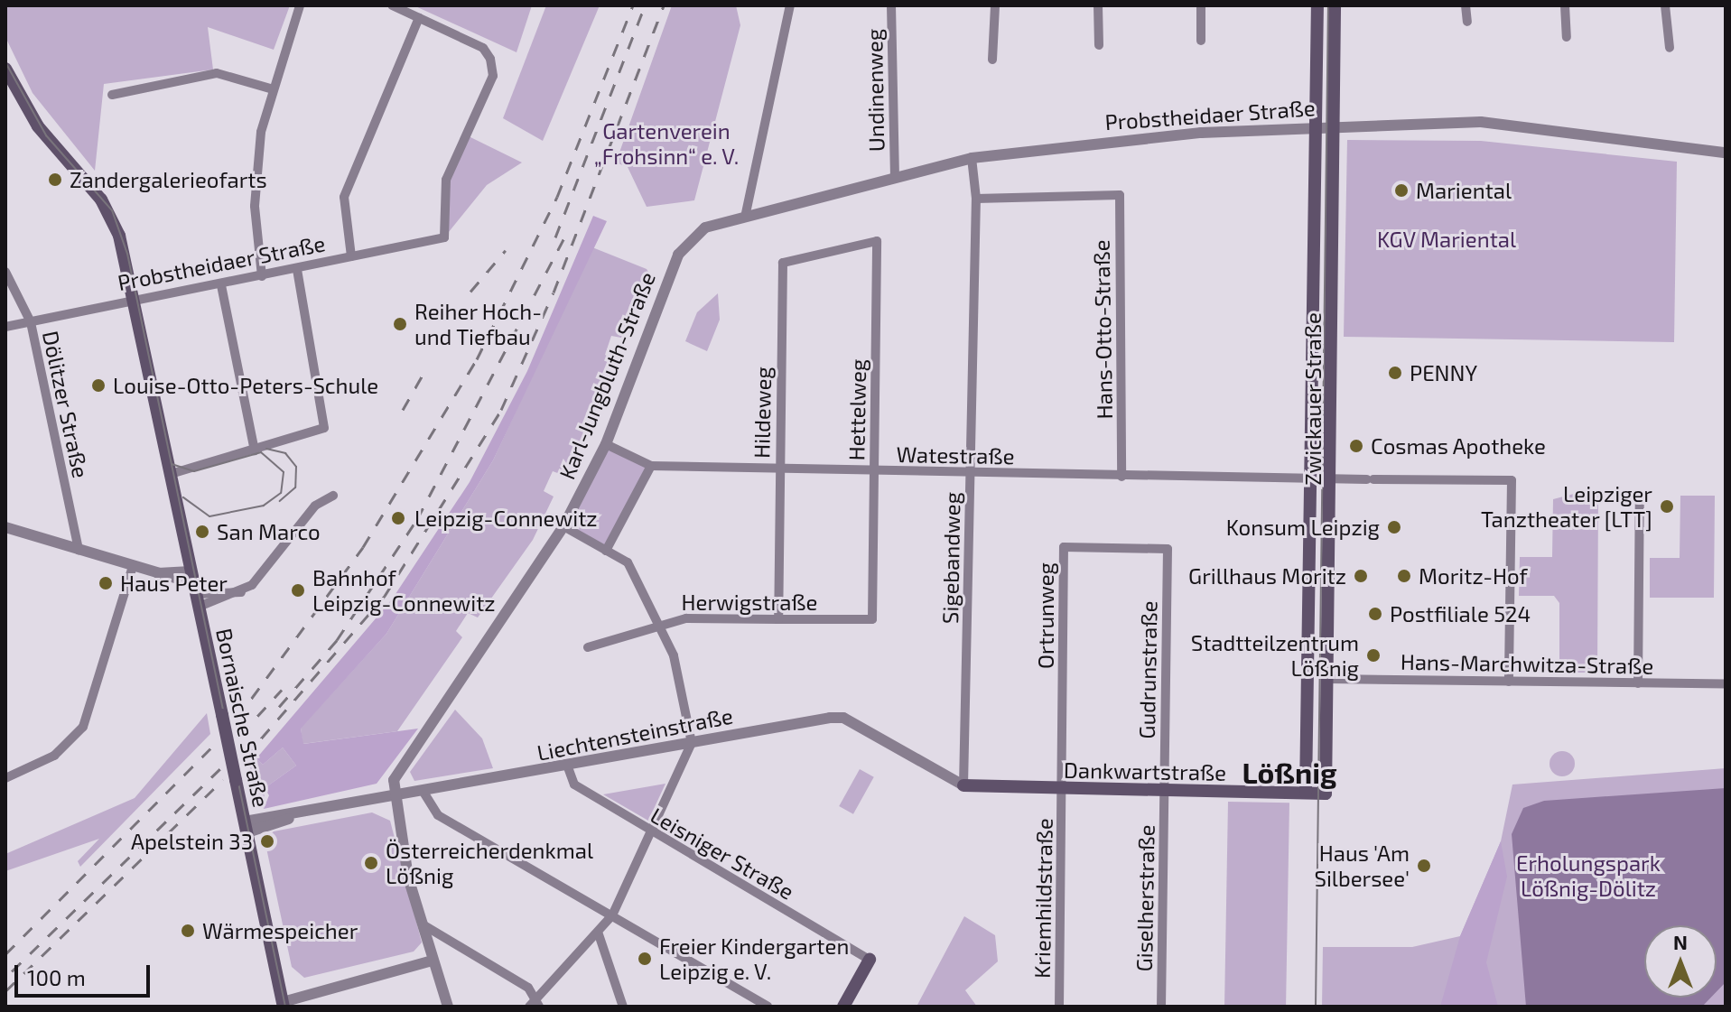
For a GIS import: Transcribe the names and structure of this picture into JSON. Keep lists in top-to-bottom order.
{
  "streets": {
    "main road": ["Zwickauer Straße", "Bornaische Straße", "Dankwartstraße"],
    "street": [
      "Undinenweg",
      "Probstheidaer Straße",
      "Hans-Otto-Straße",
      "Karl-Jungbluth-Straße",
      "Dölitzer Straße",
      "Hettelweg",
      "Hildeweg",
      "Watestraße",
      "Sigebandweg",
      "Herwigstraße",
      "Ortrunweg",
      "Hans-Marchwitza-Straße",
      "Gudrunstraße",
      "Liechtensteinstraße",
      "Leisniger Straße",
      "Kriemhildstraße",
      "Giselherstraße"
    ]
  },
  "crossings": [
    ["Undinenweg", "Probstheidaer Straße"],
    ["Probstheidaer Straße", "Karl-Jungbluth-Straße"],
    ["Probstheidaer Straße", "Zwickauer Straße"],
    ["Probstheidaer Straße", "Dölitzer Straße"],
    ["Probstheidaer Straße", "Sigebandweg"],
    ["Probstheidaer Straße", "Bornaische Straße"],
    ["Hans-Otto-Straße", "Watestraße"],
    ["Hans-Otto-Straße", "Sigebandweg"],
    ["Karl-Jungbluth-Straße", "Watestraße"],
    ["Karl-Jungbluth-Straße", "Liechtensteinstraße"],
    ["Zwickauer Straße", "Watestraße"],
    ["Zwickauer Straße", "Hans-Marchwitza-Straße"],
    ["Zwickauer Straße", "Dankwartstraße"],
    ["Hettelweg", "Hildeweg"],
    ["Hettelweg", "Watestraße"],
    ["Hettelweg", "Herwigstraße"],
    ["Hildeweg", "Watestraße"],
    ["Hildeweg", "Herwigstraße"],
    ["Watestraße", "Sigebandweg"],
    ["Watestraße", "Hans-Marchwitza-Straße"],
    ["Sigebandweg", "Liechtensteinstraße"],
    ["Sigebandweg", "Dankwartstraße"],
    ["Ortrunweg", "Gudrunstraße"],
    ["Ortrunweg", "Dankwartstraße"],
    ["Ortrunweg", "Kriemhildstraße"],
    ["Gudrunstraße", "Dankwartstraße"],
    ["Gudrunstraße", "Giselherstraße"],
    ["Bornaische Straße", "Liechtensteinstraße"],
    ["Liechtensteinstraße", "Dankwartstraße"],
    ["Liechtensteinstraße", "Leisniger Straße"],
    ["Dankwartstraße", "Kriemhildstraße"],
    ["Dankwartstraße", "Giselherstraße"]
  ],
  "districts": ["Lößnig"],
  "parks": ["Gartenverein „Frohsinn“ e. V.", "KGV Mariental", "Erholungspark Lößnig-Dölitz"],
  "places": [
    "Zandergalerieofarts",
    "Mariental",
    "Reiher Hoch- und Tiefbau",
    "PENNY",
    "Louise-Otto-Peters-Schule",
    "Cosmas Apotheke",
    "Leipziger Tanztheater [LTT]",
    "Leipzig-Connewitz",
    "Konsum Leipzig",
    "San Marco",
    "Grillhaus Moritz",
    "Moritz-Hof",
    "Haus Peter",
    "Bahnhof Leipzig-Connewitz",
    "Postfiliale 524",
    "Stadtteilzentrum Lößnig",
    "Apelstein 33",
    "Österreicherdenkmal Lößnig",
    "Haus 'Am Silbersee'",
    "Wärmespeicher",
    "Freier Kindergarten Leipzig e. V."
  ],
  "scale_bar": "100 m",
  "north": "top"
}
